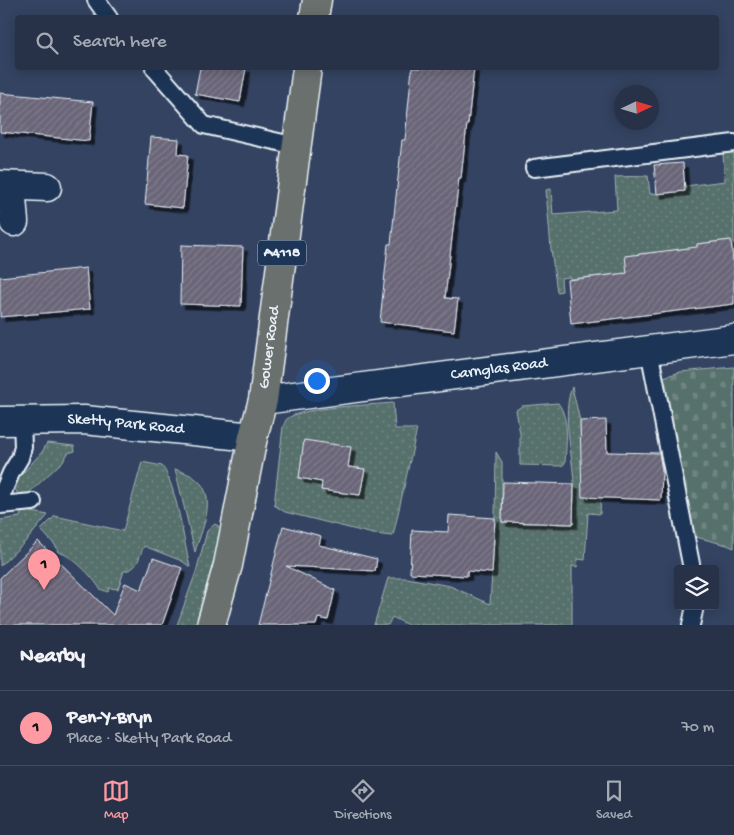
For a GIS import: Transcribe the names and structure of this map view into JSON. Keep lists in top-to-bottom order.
{
  "streets": {
    "main road": ["A4118", "Gower Road"],
    "street": ["Carnglas Road", "Sketty Park Road"]
  },
  "crossings": [
    ["Gower Road", "Carnglas Road"],
    ["Gower Road", "Sketty Park Road"]
  ],
  "north": "right",
  "page": {
    "search": "Search here",
    "pins": "1",
    "heading": "Nearby",
    "list": [
      {
        "mark": "1",
        "name": "Pen-Y-Bryn",
        "note": "Place · Sketty Park Road",
        "value": "70 m"
      }
    ],
    "nav": ["Map", "Directions", "Saved"]
  }
}
